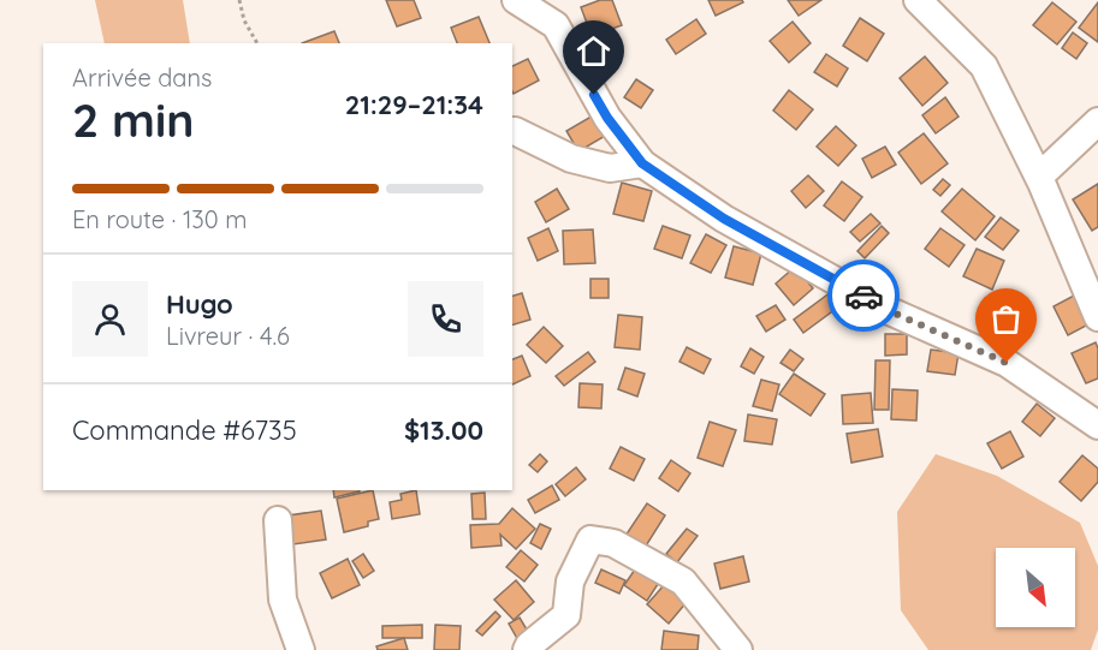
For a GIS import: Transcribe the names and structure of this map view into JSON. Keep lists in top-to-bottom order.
{
  "north": "bottom right",
  "page": {
    "heading": ["2 min", "Arrivée dans", "21:29–21:34"],
    "panel": [
      "Hugo",
      "Livreur · 4.6",
      "Commande #6735",
      "$13.00"
    ],
    "bar": "En route · 130 m"
  }
}
